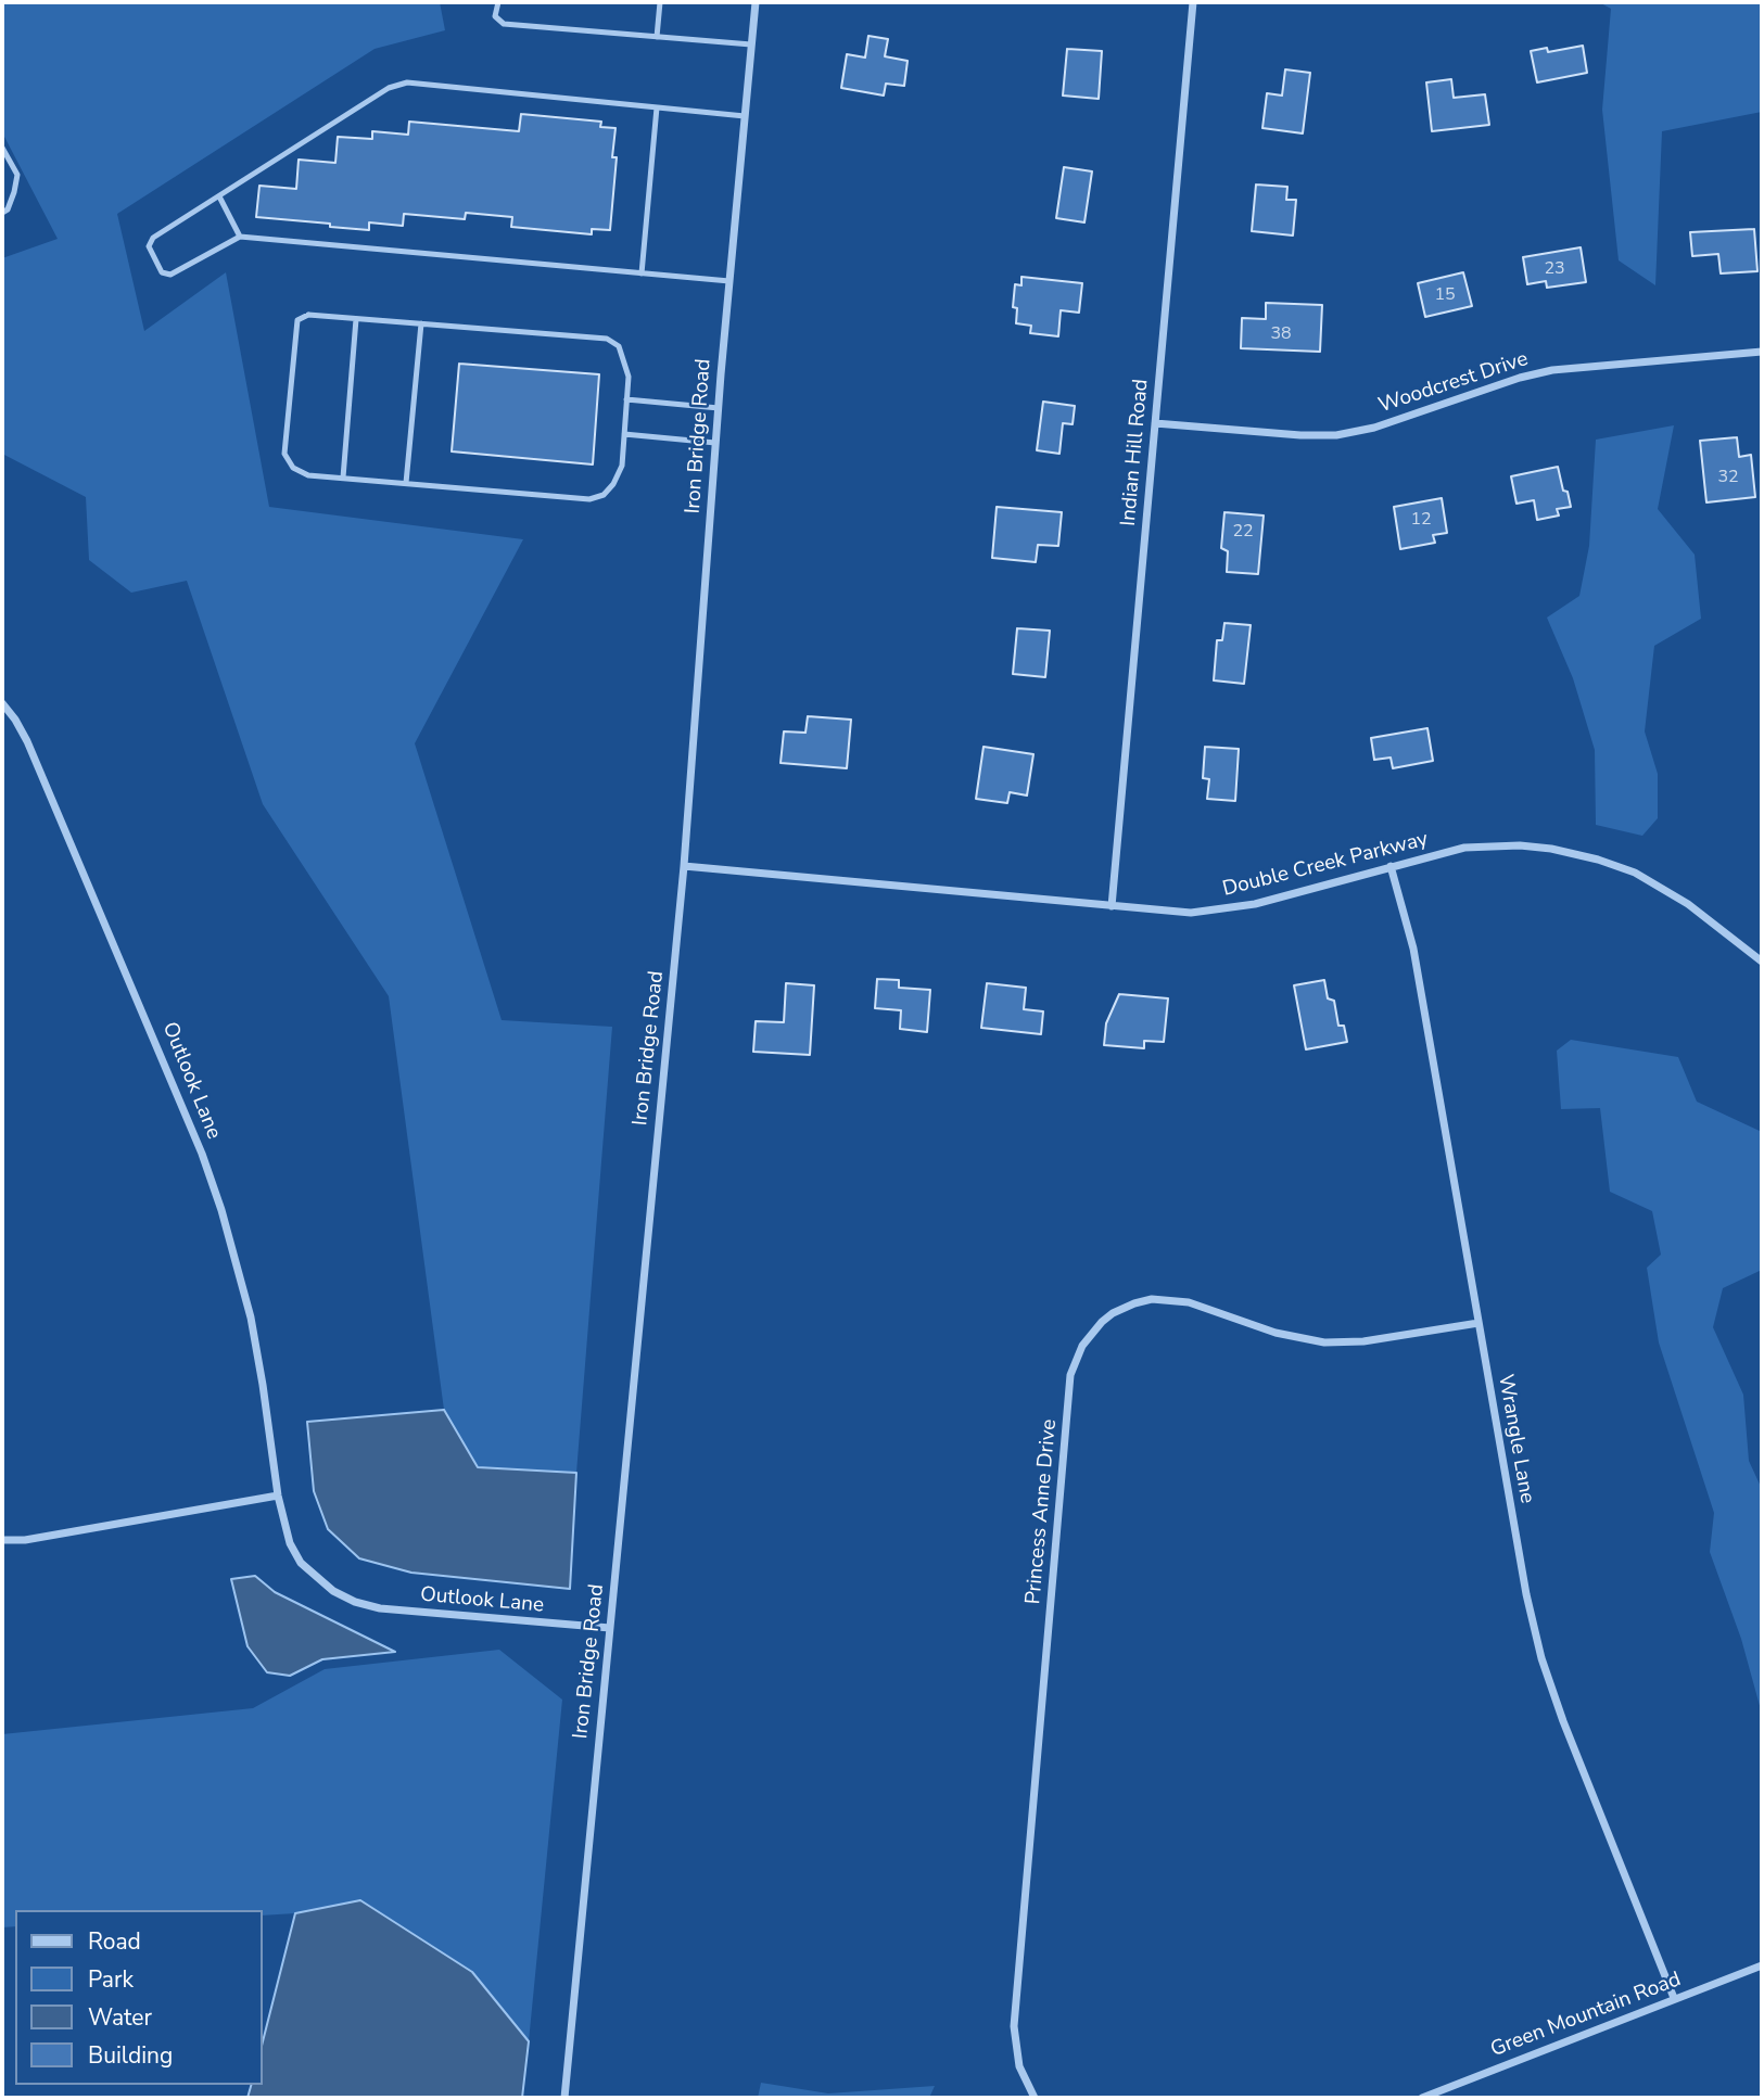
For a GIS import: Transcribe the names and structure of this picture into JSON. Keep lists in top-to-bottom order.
{
  "streets": {
    "street": [
      "Woodcrest Drive",
      "Iron Bridge Road",
      "Indian Hill Road",
      "Double Creek Parkway",
      "Outlook Lane",
      "Wrangle Lane",
      "Princess Anne Drive",
      "Green Mountain Road"
    ]
  },
  "crossings": [
    ["Woodcrest Drive", "Indian Hill Road"],
    ["Iron Bridge Road", "Double Creek Parkway"],
    ["Iron Bridge Road", "Outlook Lane"],
    ["Indian Hill Road", "Double Creek Parkway"],
    ["Double Creek Parkway", "Wrangle Lane"],
    ["Wrangle Lane", "Princess Anne Drive"],
    ["Wrangle Lane", "Green Mountain Road"]
  ],
  "house_numbers": [
    "23",
    "15",
    "38",
    "32",
    "12",
    "22"
  ],
  "legend": [
    "Road",
    "Park",
    "Water",
    "Building"
  ]
}
